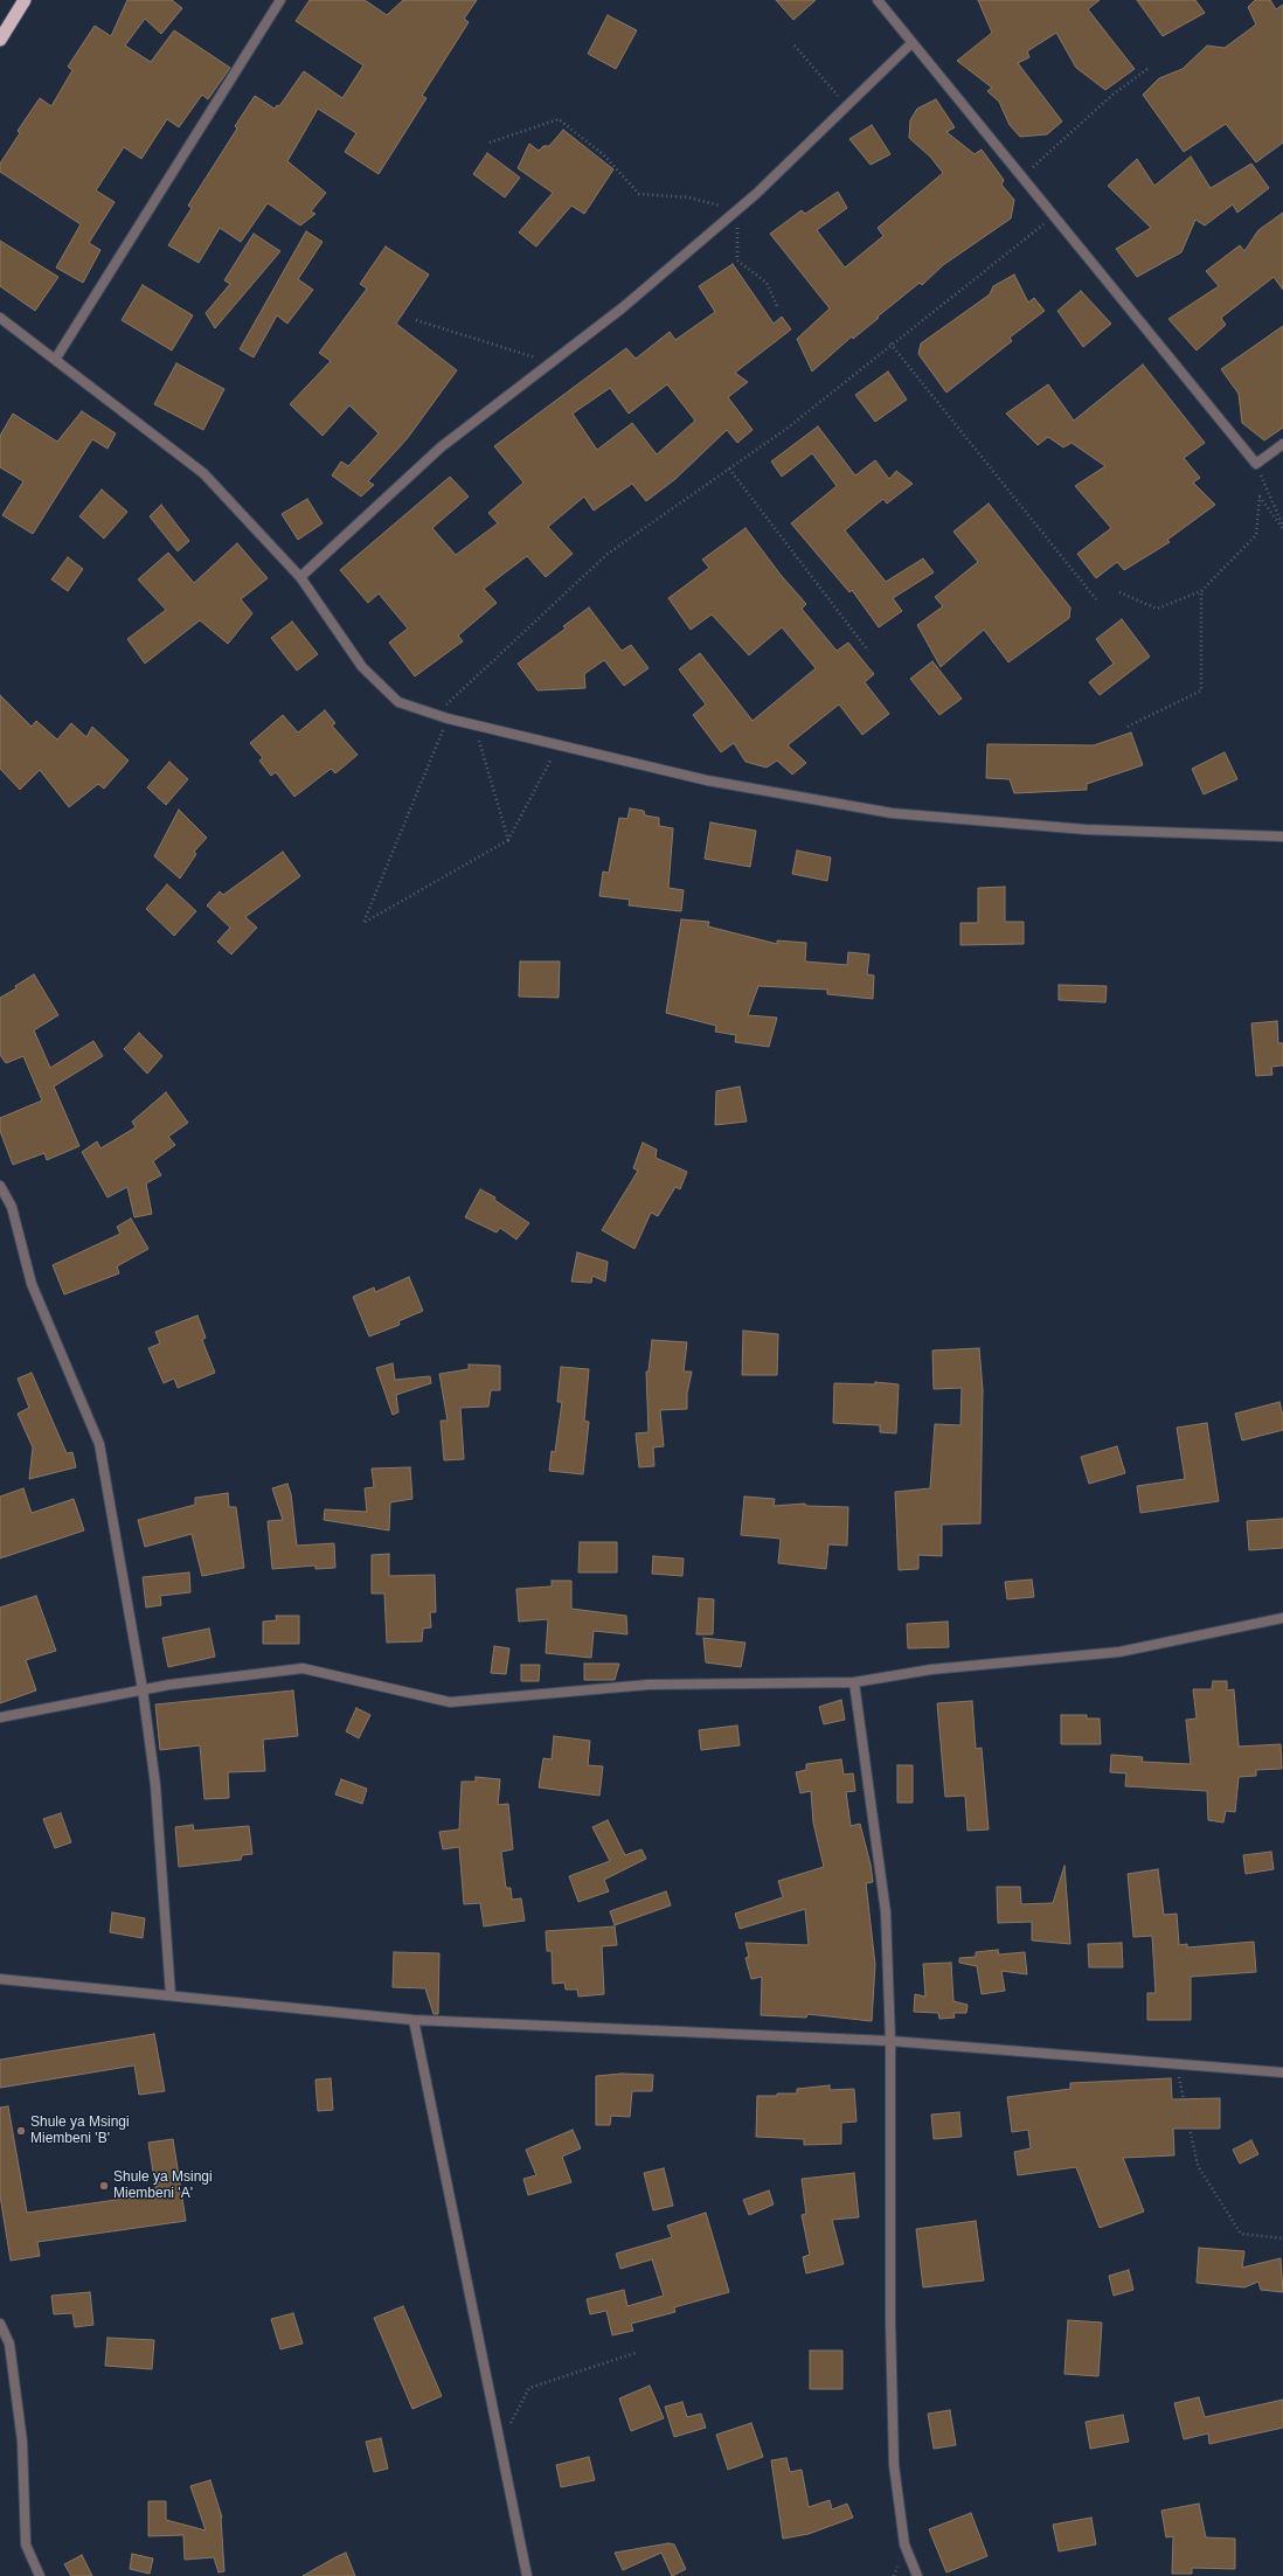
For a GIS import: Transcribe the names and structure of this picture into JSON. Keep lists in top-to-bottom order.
{
  "places": ["Shule ya Msingi Miembeni 'B'", "Shule ya Msingi Miembeni 'A'"]
}
